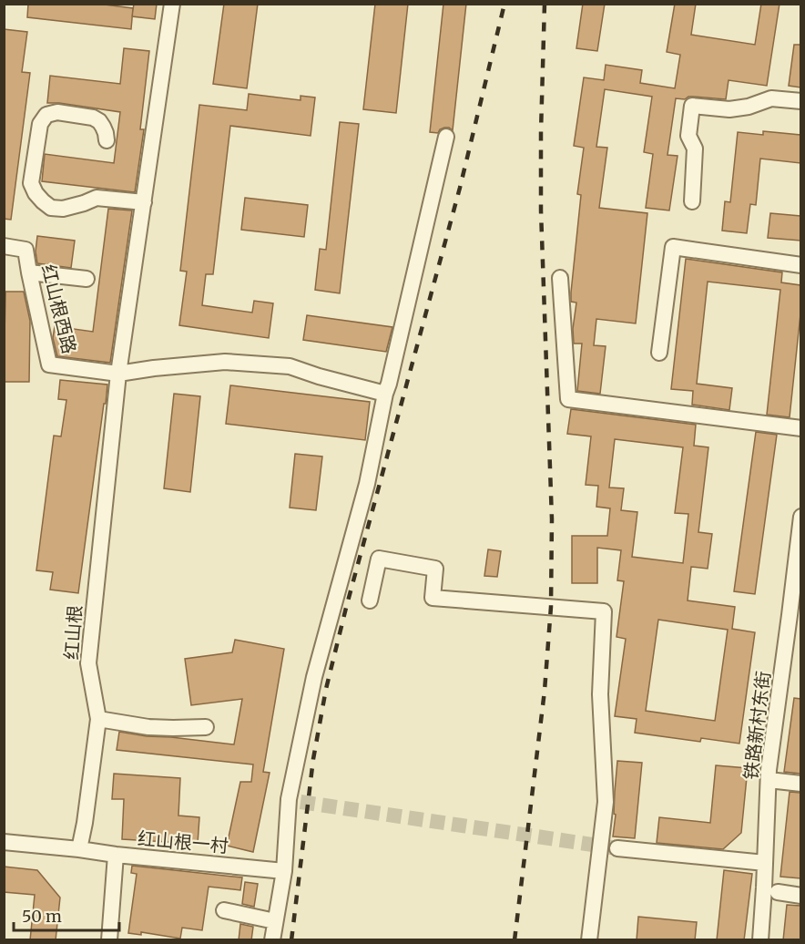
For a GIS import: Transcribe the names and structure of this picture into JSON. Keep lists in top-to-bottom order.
{
  "streets": {
    "street": [
      "红山根西路",
      "红山根",
      "铁路新村东街",
      "红山根一村"
    ]
  },
  "crossings": [
    ["红山根西路", "红山根"],
    ["红山根", "红山根一村"]
  ],
  "scale_bar": "50 m"
}
